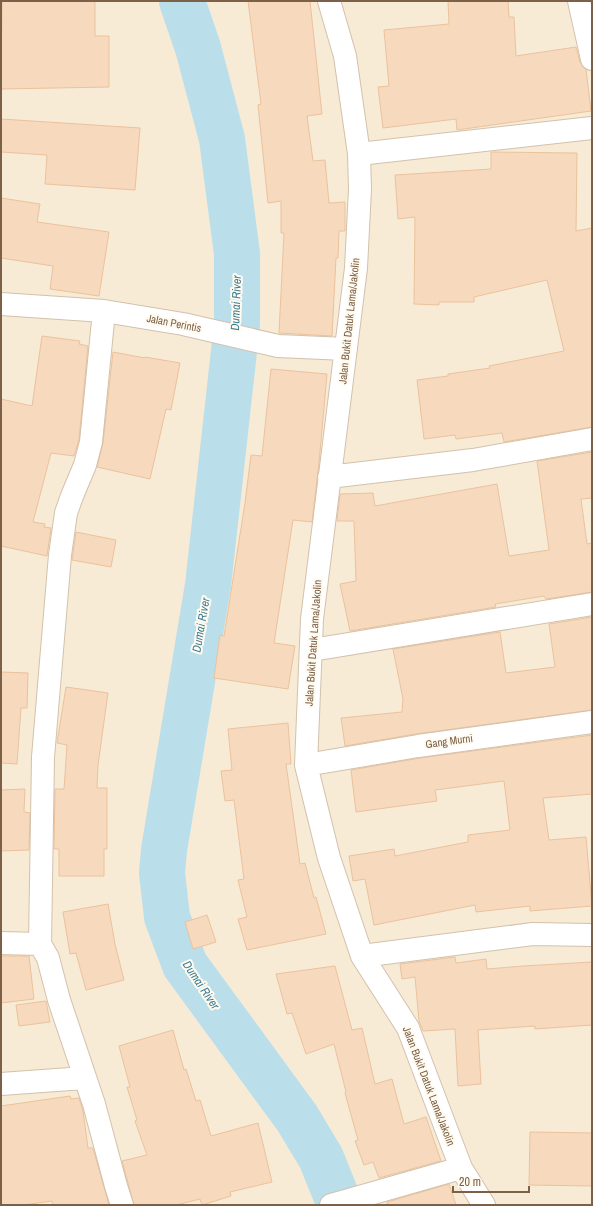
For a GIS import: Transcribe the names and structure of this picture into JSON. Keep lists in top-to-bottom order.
{
  "streets": {
    "street": ["Jalan Bukit Datuk Lama/Jakolin", "Jalan Perintis", "Gang Murni"]
  },
  "crossings": [
    ["Jalan Bukit Datuk Lama/Jakolin", "Jalan Perintis"],
    ["Jalan Bukit Datuk Lama/Jakolin", "Gang Murni"]
  ],
  "water": ["Dumai River"],
  "scale_bar": "20 m"
}
